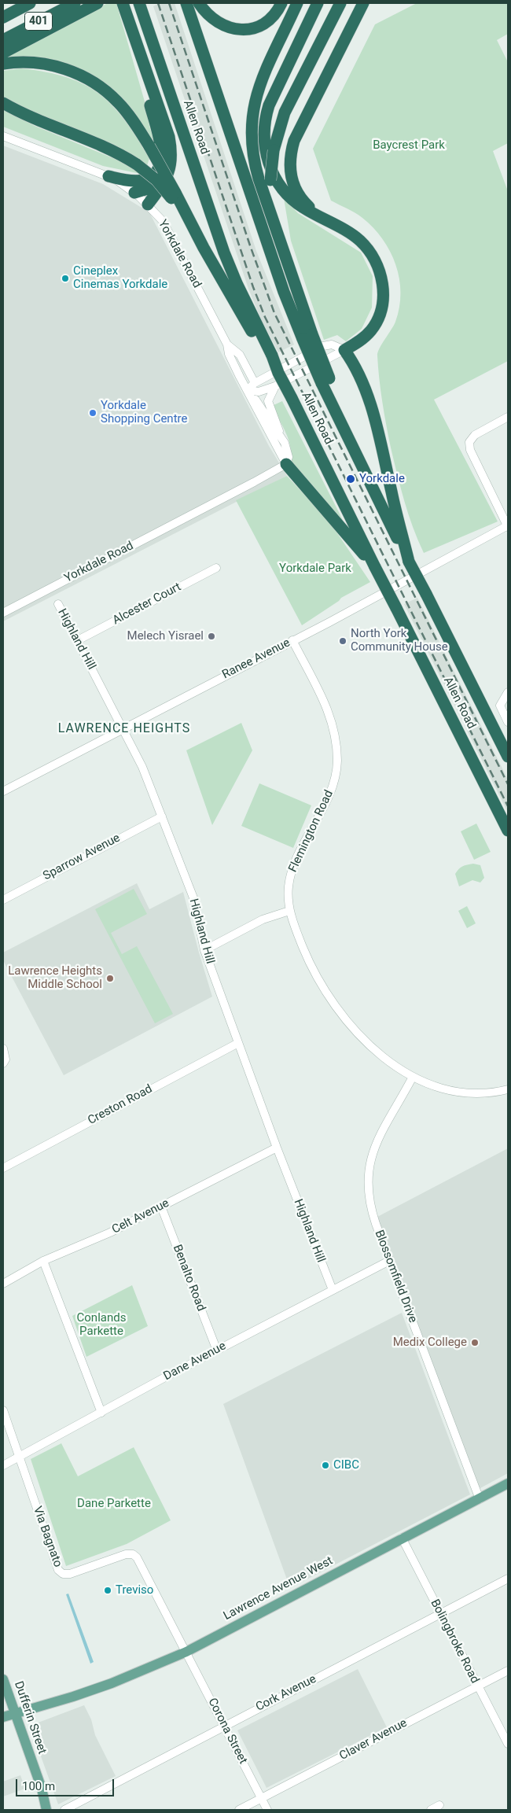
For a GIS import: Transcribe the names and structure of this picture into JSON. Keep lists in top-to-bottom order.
{
  "streets": {
    "highway": ["401", "Allen Road"],
    "main road": ["Lawrence Avenue West", "Dufferin Street"],
    "street": [
      "Yorkdale Road",
      "Alcester Court",
      "Highland Hill",
      "Ranee Avenue",
      "Flemington Road",
      "Sparrow Avenue",
      "Creston Road",
      "Celt Avenue",
      "Blossomfield Drive",
      "Benalto Road",
      "Dane Avenue",
      "Via Bagnato",
      "Bolingbroke Road",
      "Cork Avenue",
      "Corona Street",
      "Claver Avenue"
    ]
  },
  "crossings": [
    ["Alcester Court", "Highland Hill"],
    ["Highland Hill", "Ranee Avenue"],
    ["Highland Hill", "Sparrow Avenue"],
    ["Highland Hill", "Creston Road"],
    ["Highland Hill", "Celt Avenue"],
    ["Highland Hill", "Dane Avenue"],
    ["Ranee Avenue", "Flemington Road"],
    ["Flemington Road", "Blossomfield Drive"],
    ["Celt Avenue", "Benalto Road"],
    ["Blossomfield Drive", "Dane Avenue"],
    ["Blossomfield Drive", "Lawrence Avenue West"],
    ["Benalto Road", "Dane Avenue"],
    ["Dane Avenue", "Via Bagnato"],
    ["Via Bagnato", "Lawrence Avenue West"],
    ["Via Bagnato", "Corona Street"],
    ["Lawrence Avenue West", "Bolingbroke Road"],
    ["Lawrence Avenue West", "Dufferin Street"],
    ["Lawrence Avenue West", "Corona Street"],
    ["Bolingbroke Road", "Cork Avenue"],
    ["Bolingbroke Road", "Claver Avenue"],
    ["Cork Avenue", "Corona Street"],
    ["Corona Street", "Claver Avenue"]
  ],
  "districts": ["LAWRENCE HEIGHTS"],
  "parks": [
    "Baycrest Park",
    "Yorkdale Park",
    "Conlands Parkette",
    "Dane Parkette"
  ],
  "places": [
    "Cineplex Cinemas Yorkdale",
    "Yorkdale Shopping Centre",
    "Yorkdale",
    "Melech Yisrael",
    "North York Community House",
    "Lawrence Heights Middle School",
    "Medix College",
    "CIBC",
    "Treviso"
  ],
  "scale_bar": "100 m"
}
